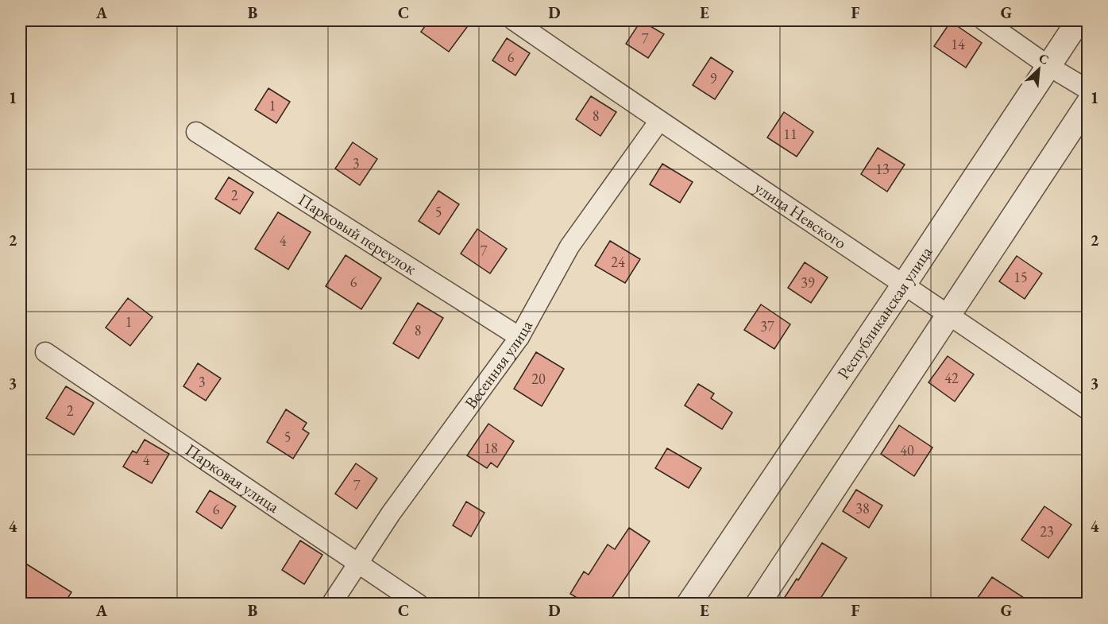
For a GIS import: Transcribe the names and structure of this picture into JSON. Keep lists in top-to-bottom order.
{
  "streets": {
    "street": [
      "улица Невского",
      "Парковый переулок",
      "Республиканская улица",
      "Весенняя улица",
      "Парковая улица"
    ]
  },
  "crossings": [
    ["улица Невского", "Республиканская улица"],
    ["улица Невского", "Весенняя улица"],
    ["Парковый переулок", "Весенняя улица"],
    ["Весенняя улица", "Парковая улица"]
  ],
  "house_numbers": [
    "7",
    "14",
    "6",
    "9",
    "1",
    "8",
    "11",
    "3",
    "13",
    "2",
    "5",
    "4",
    "7",
    "24",
    "15",
    "6",
    "39",
    "1",
    "37",
    "8",
    "42",
    "20",
    "3",
    "2",
    "5",
    "18",
    "40",
    "4",
    "7",
    "38",
    "6",
    "23"
  ],
  "north": "top right",
  "grid": {
    "columns": [
      "A",
      "B",
      "C",
      "D",
      "E",
      "F",
      "G"
    ],
    "rows": [
      "1",
      "2",
      "3",
      "4"
    ]
  }
}
